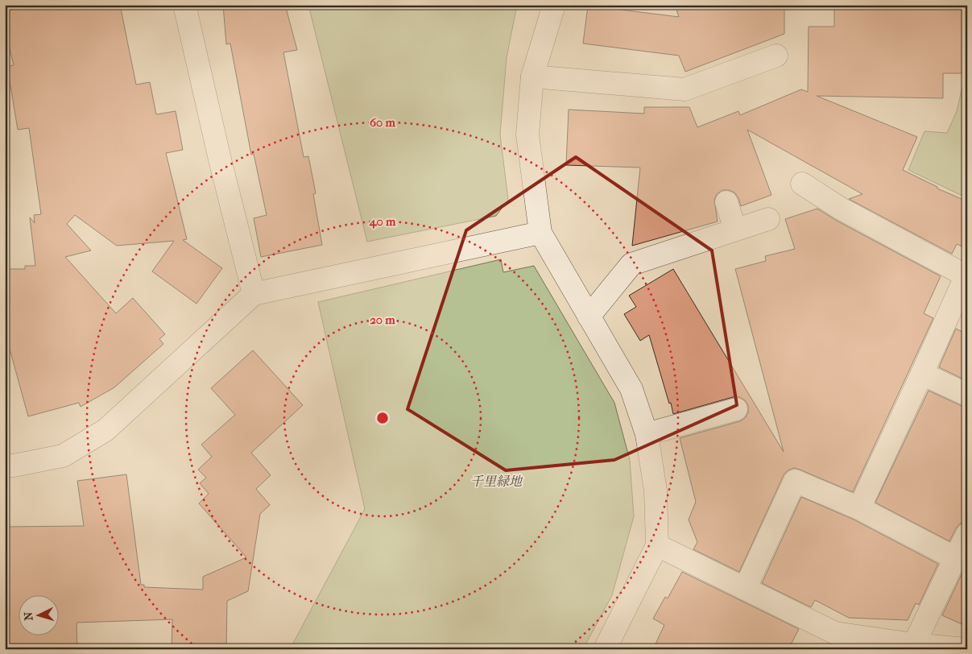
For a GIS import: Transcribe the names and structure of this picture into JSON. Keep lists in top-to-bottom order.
{
  "parks": ["千里緑地"],
  "north": "left",
  "rings": ["60 m", "40 m", "20 m"]
}
